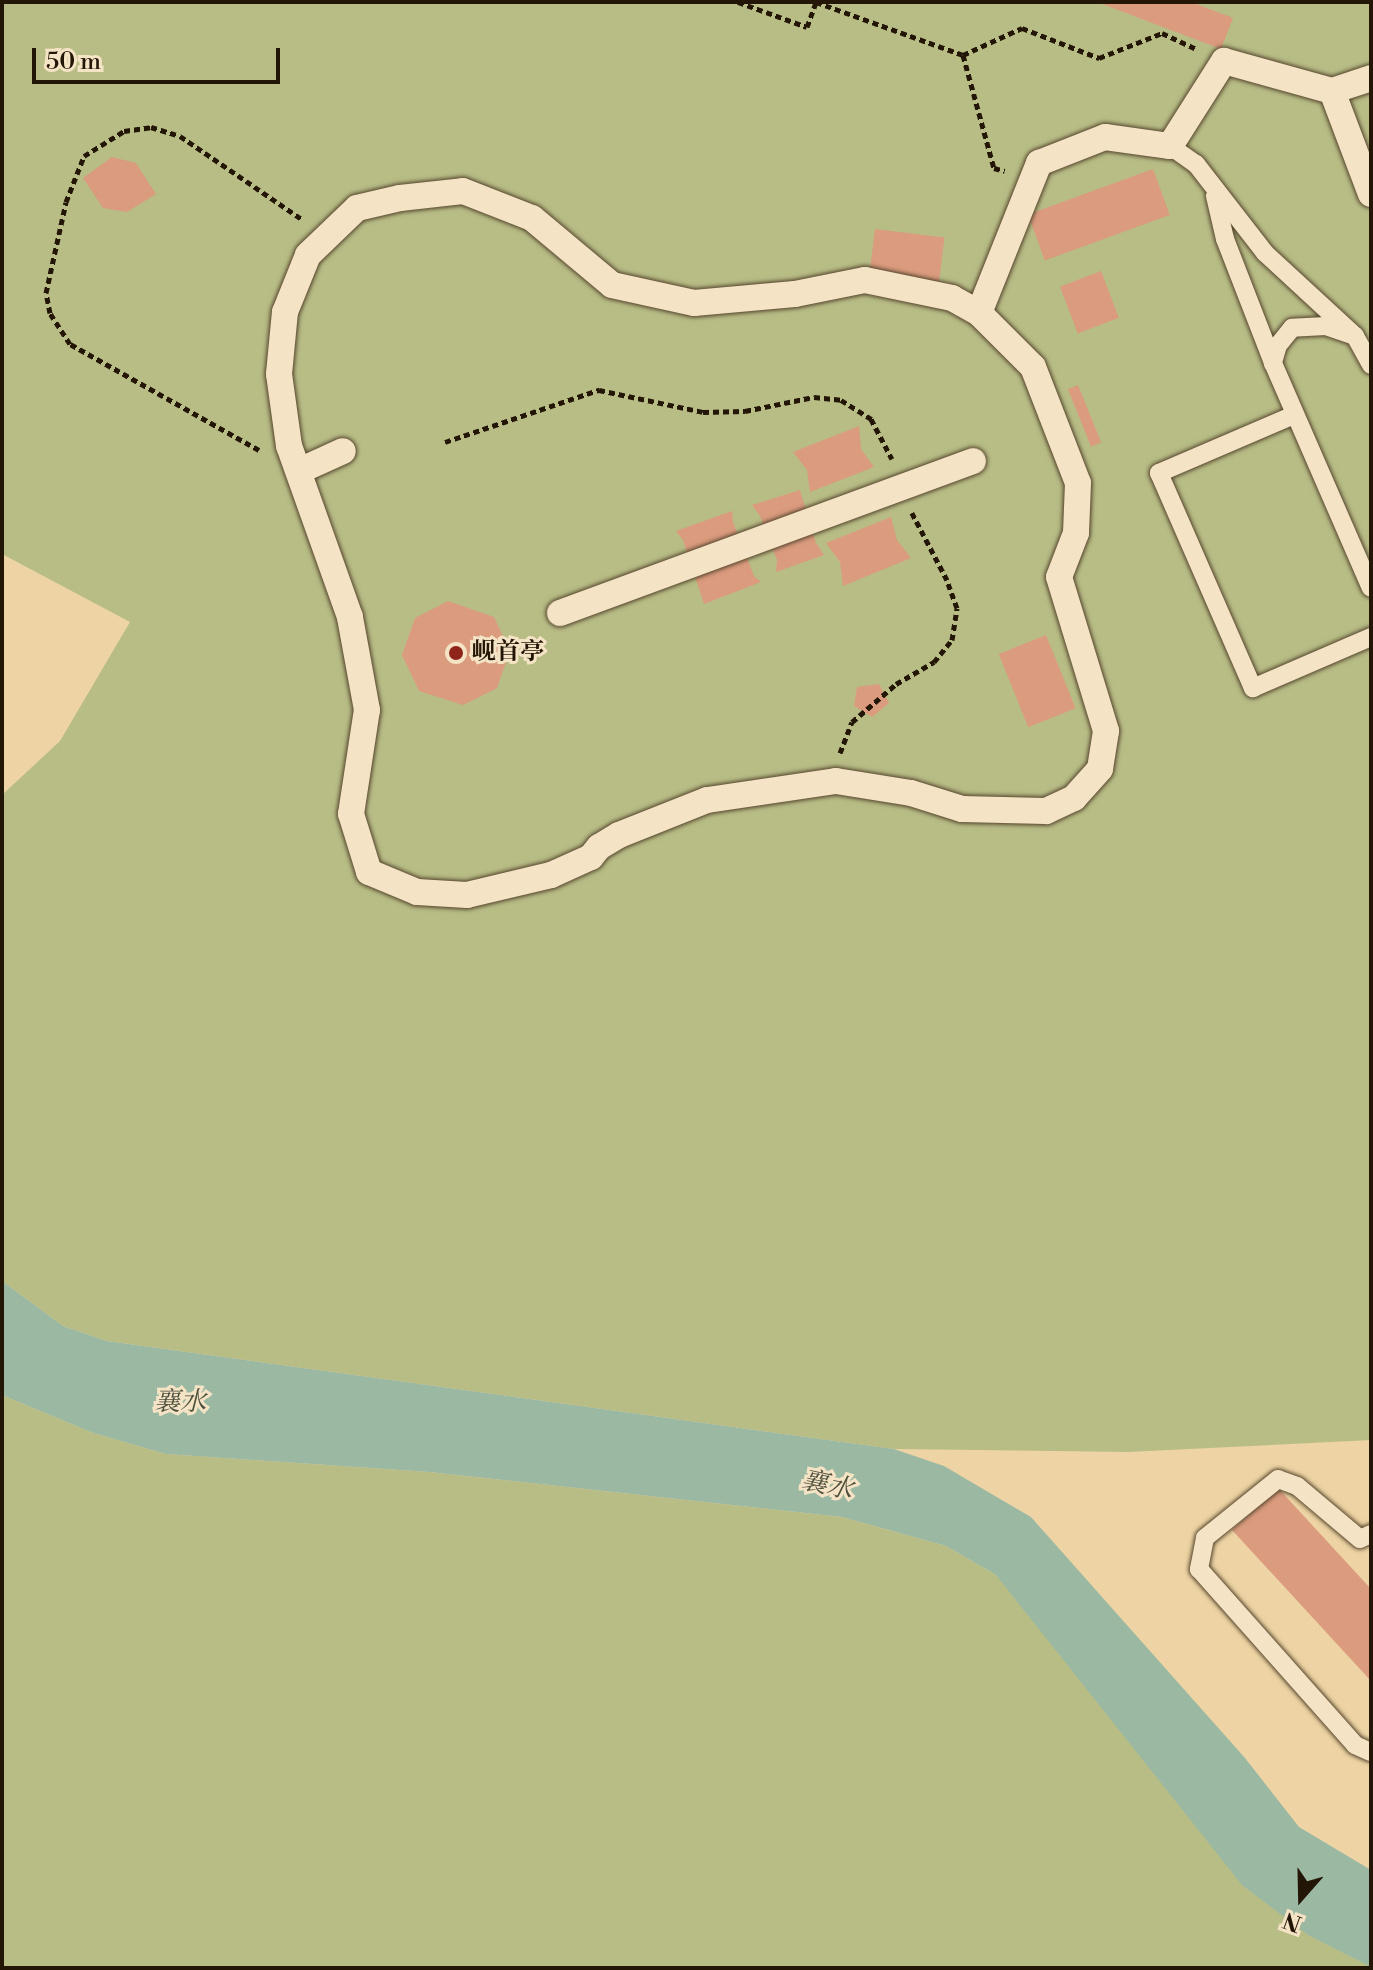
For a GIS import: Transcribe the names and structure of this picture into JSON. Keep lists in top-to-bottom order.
{
  "water": ["襄水"],
  "places": ["岘首亭"],
  "scale_bar": "50 m",
  "north": "bottom"
}
